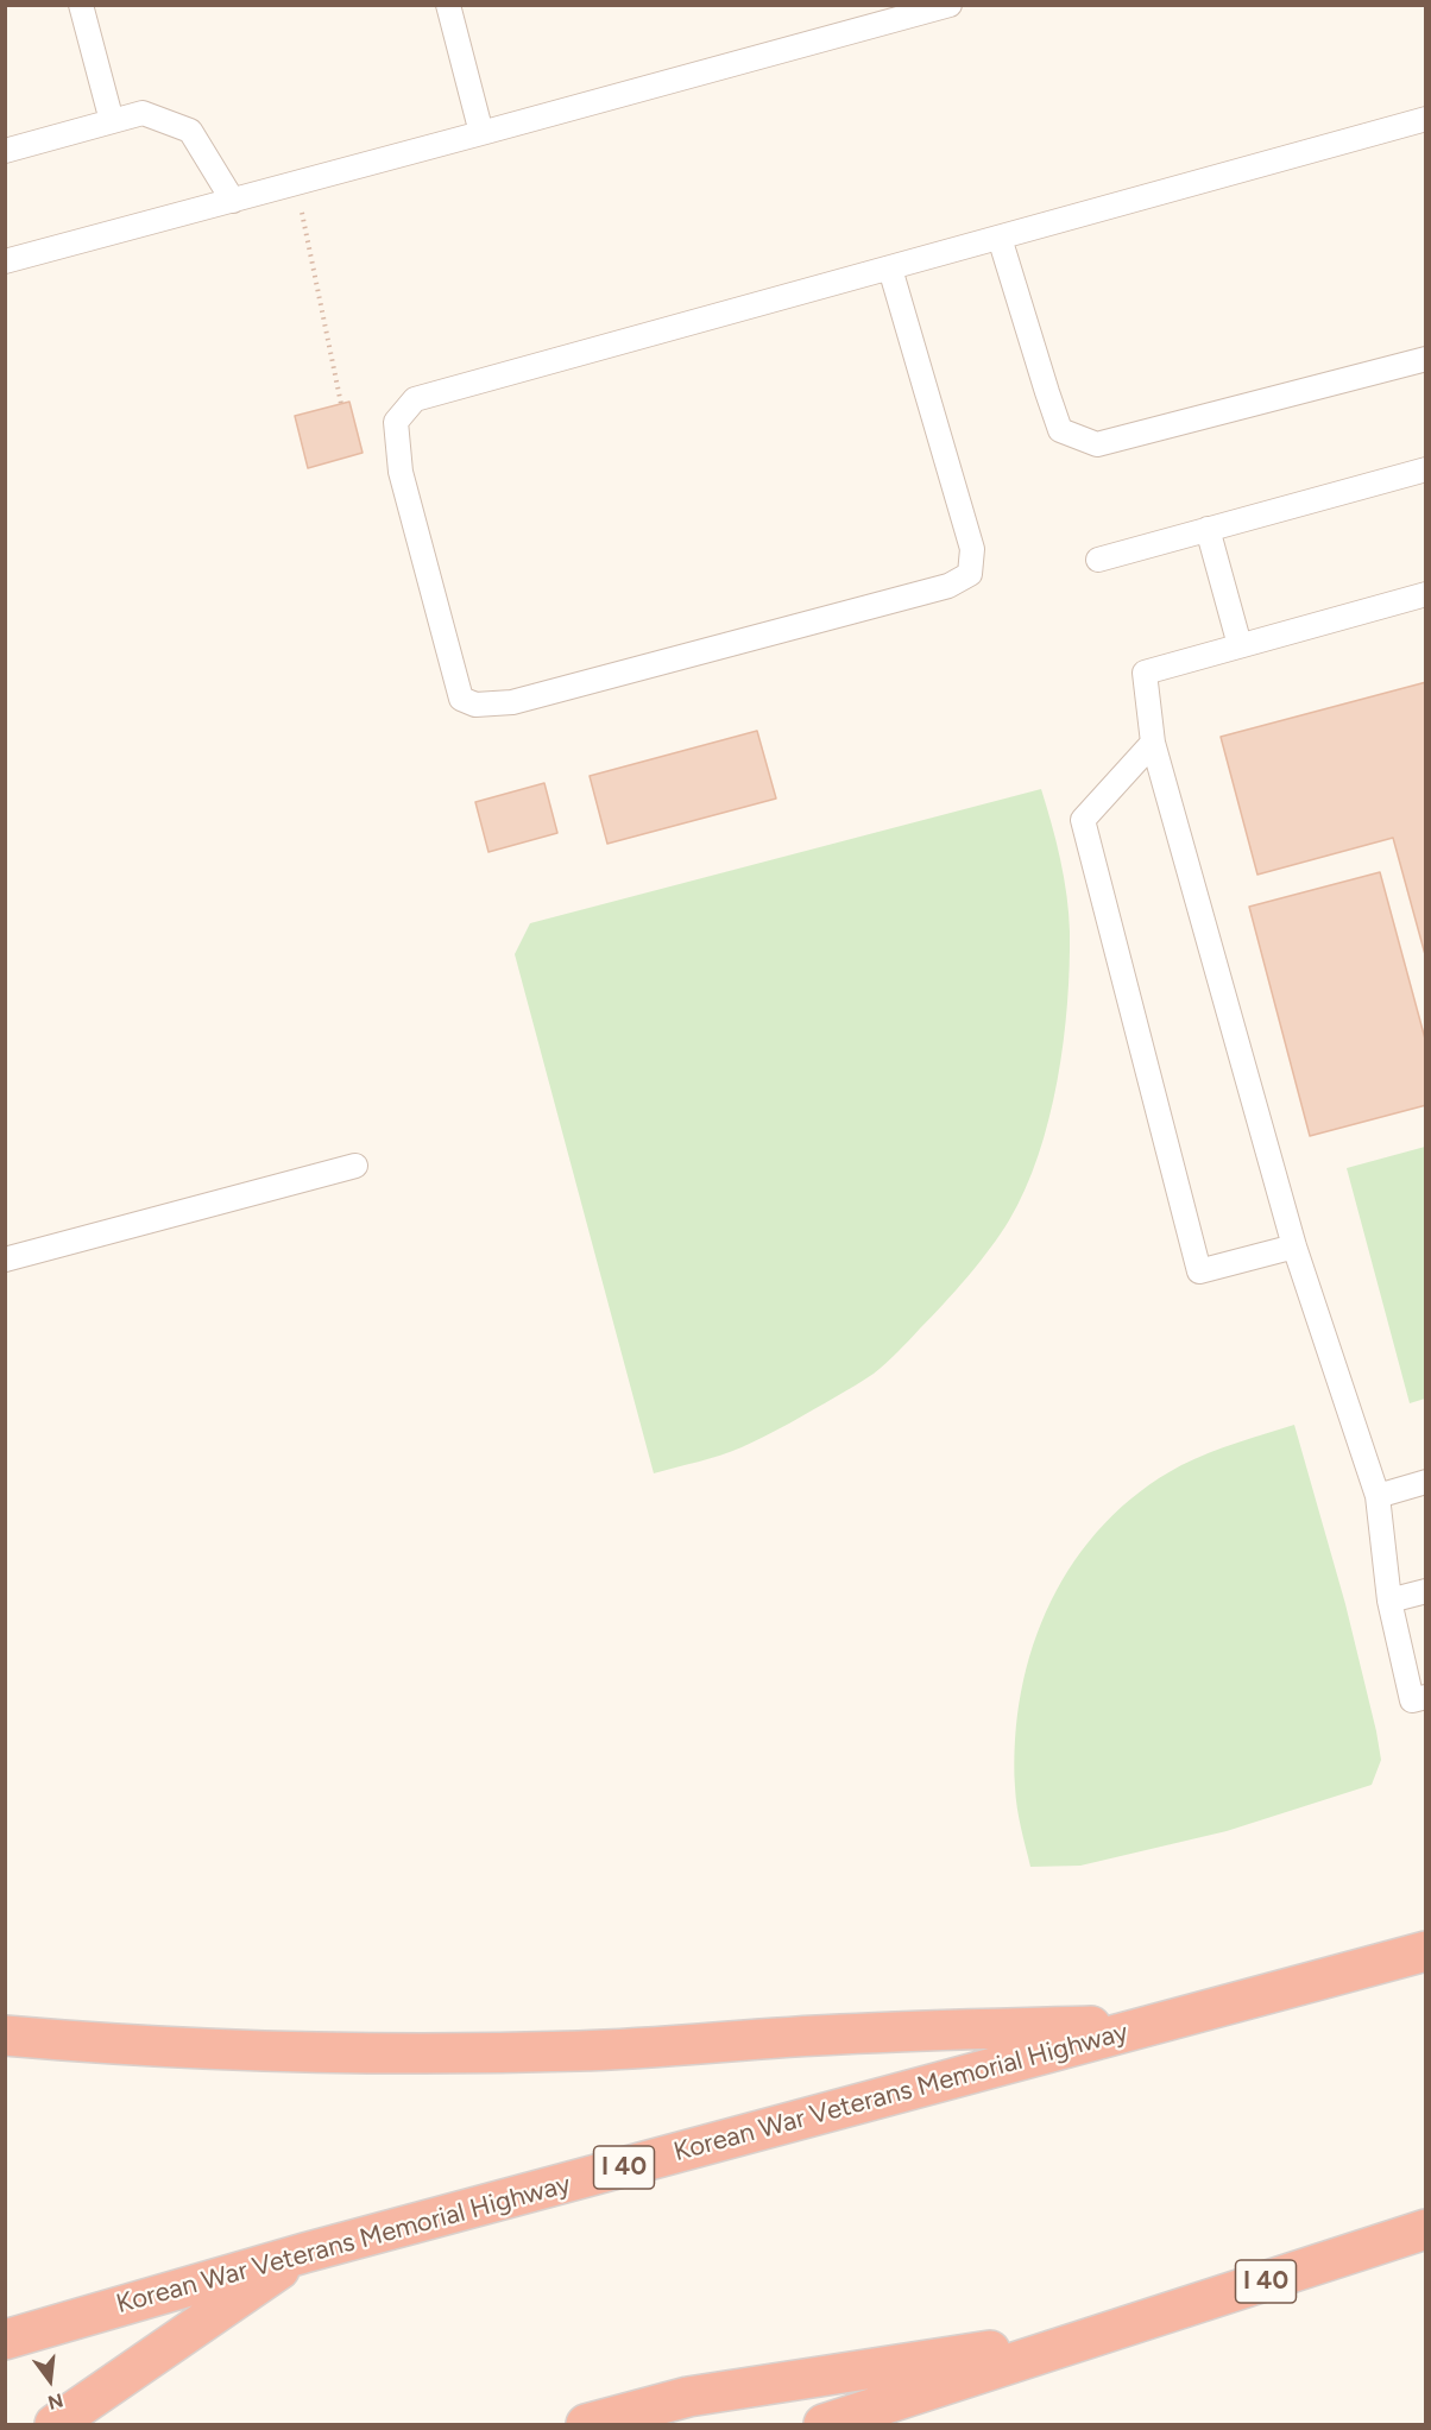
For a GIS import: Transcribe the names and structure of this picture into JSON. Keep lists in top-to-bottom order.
{
  "streets": {
    "highway": ["Korean War Veterans Memorial Highway", "I 40"]
  },
  "north": "bottom"
}
